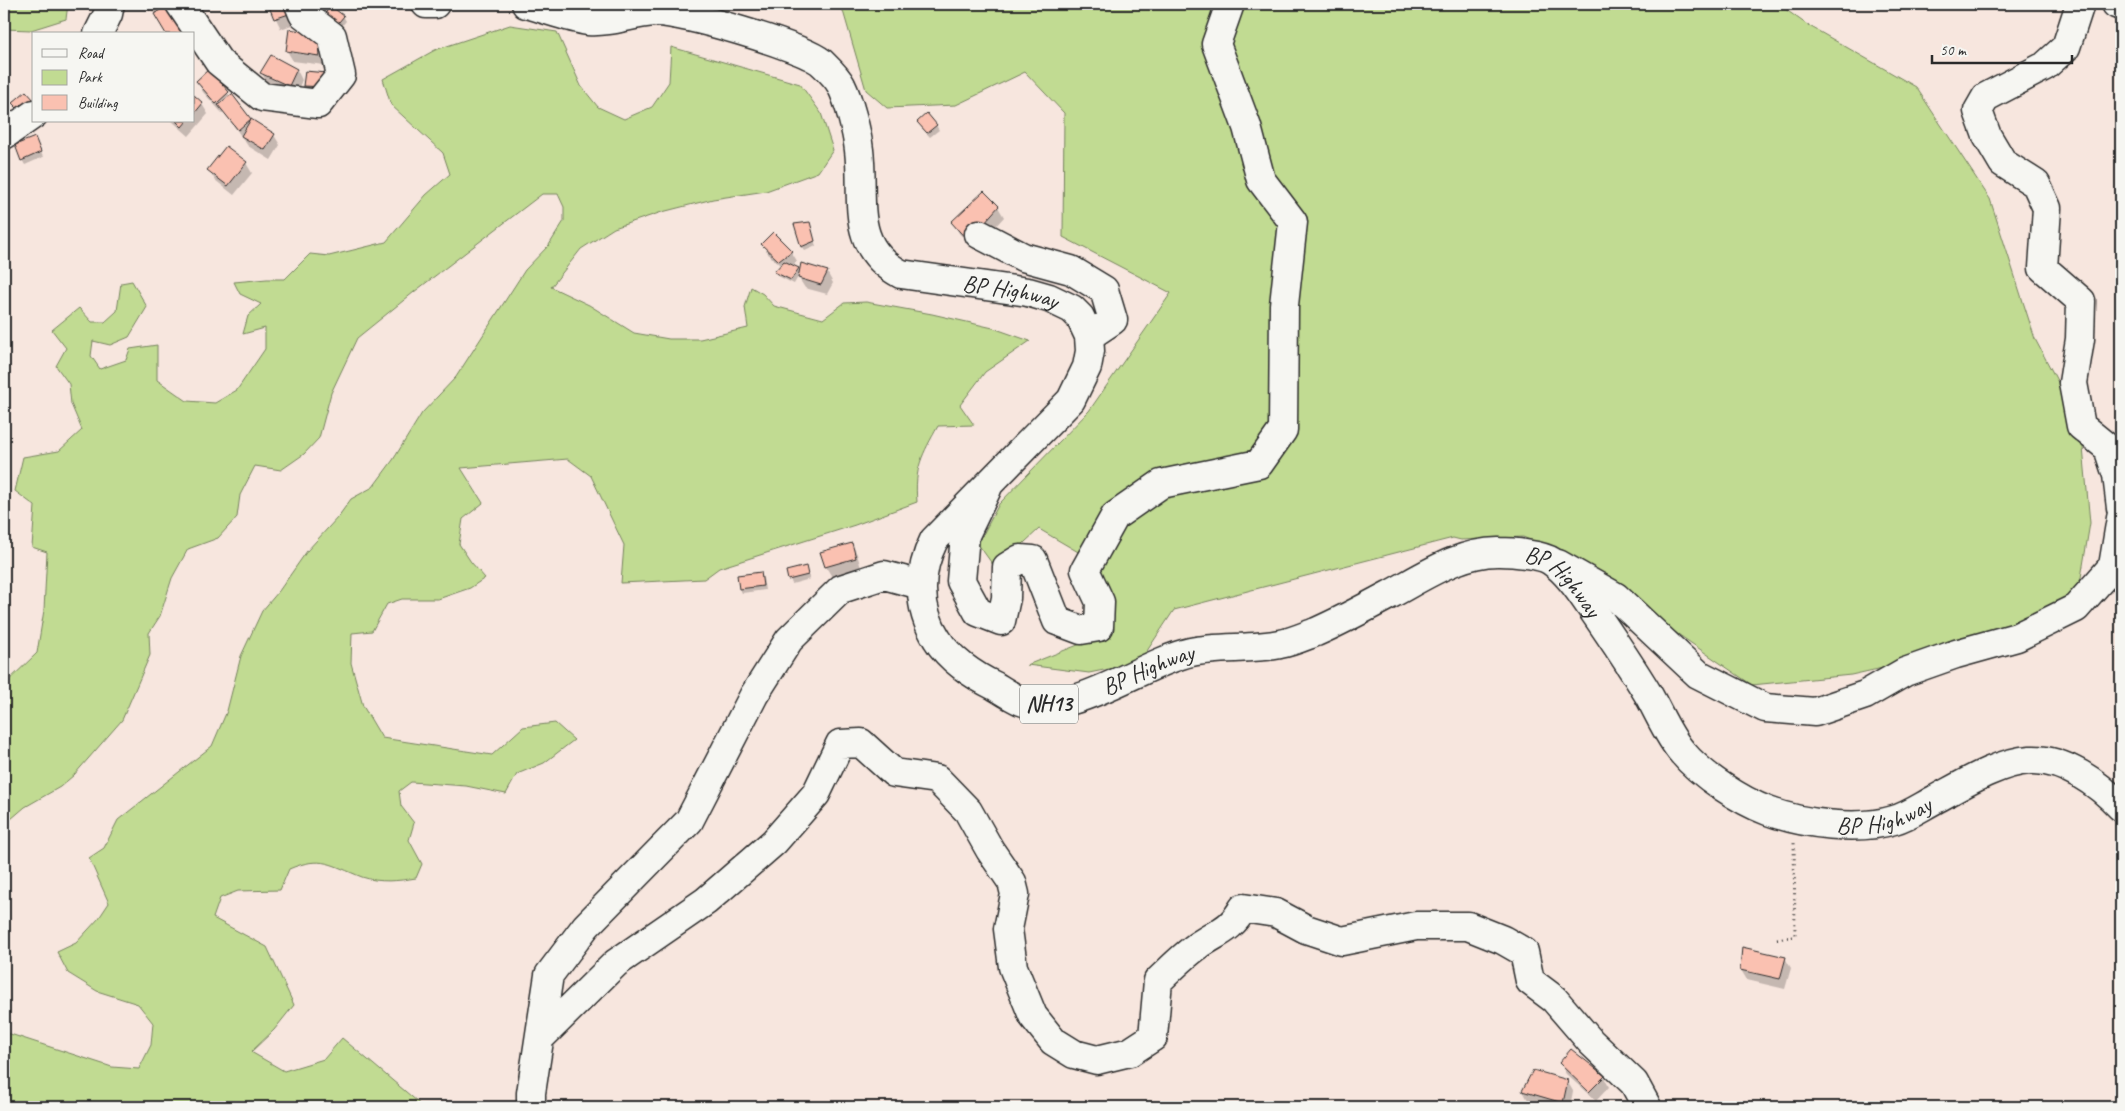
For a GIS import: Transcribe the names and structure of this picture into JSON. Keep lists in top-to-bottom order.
{
  "streets": {
    "main road": ["BP Highway", "NH13"]
  },
  "legend": ["Road", "Park", "Building"],
  "scale_bar": "50 m"
}
